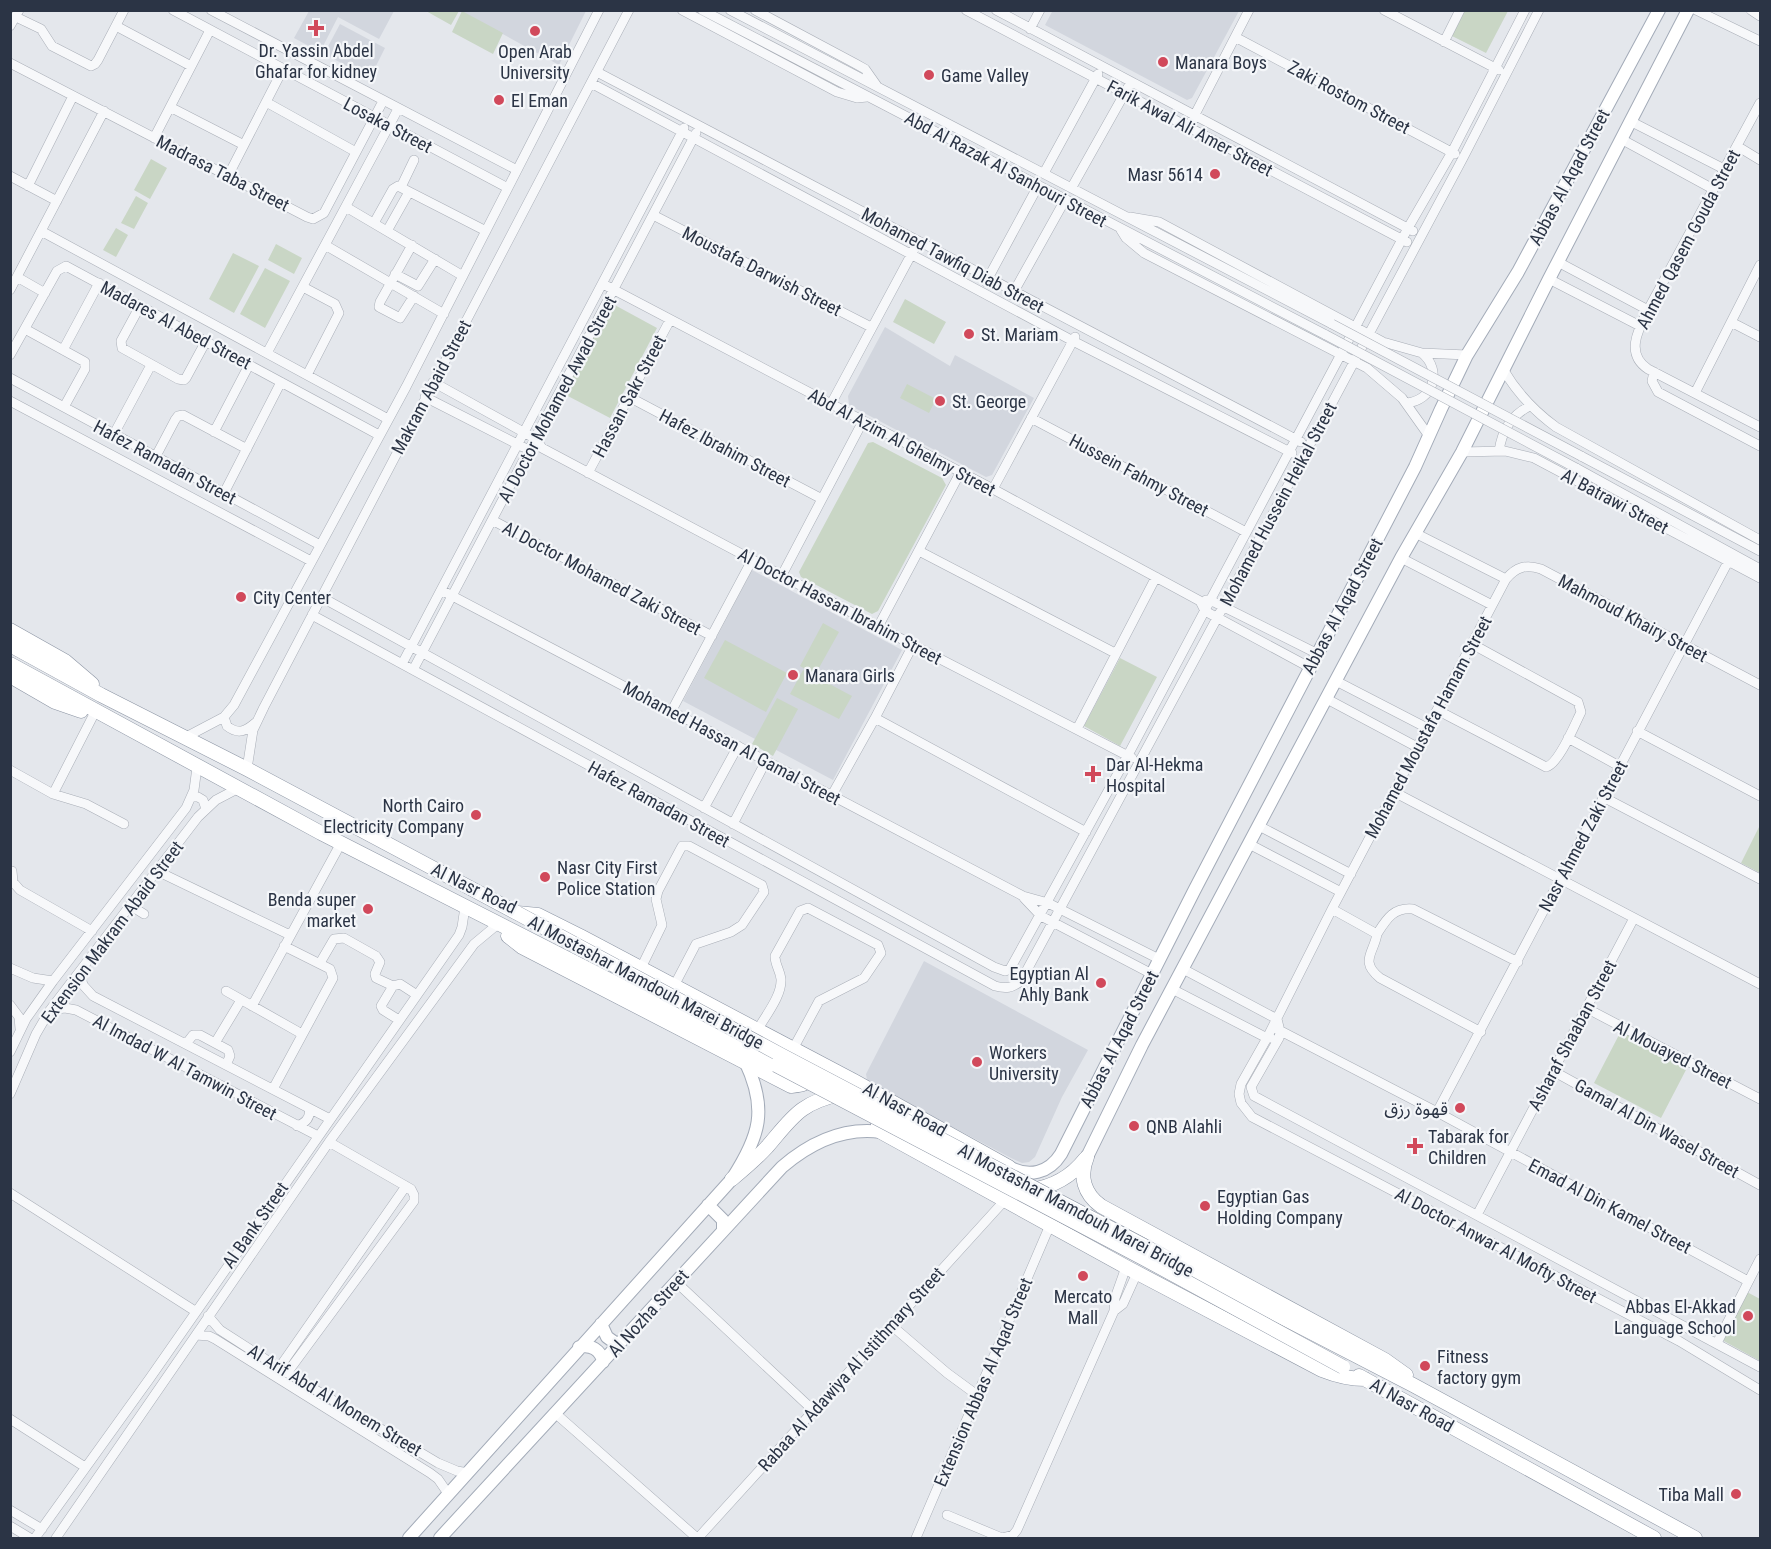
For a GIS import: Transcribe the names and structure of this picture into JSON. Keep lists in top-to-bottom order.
{
  "streets": {
    "highway": ["Al Nasr Road", "Al Mostashar Mamdouh Marei Bridge"],
    "main road": ["Abbas Al Aqad Street", "Al Nozha Street"],
    "street": [
      "Zaki Rostom Street",
      "Losaka Street",
      "Farik Awal Ali Amer Street",
      "Abd Al Razak Al Sanhouri Street",
      "Madrasa Taba Street",
      "Ahmed Qasem Gouda Street",
      "Mohamed Tawfiq Diab Street",
      "Moustafa Darwish Street",
      "Madares Al Abed Street",
      "Makram Abaid Street",
      "Hassan Sakr Street",
      "Al Doctor Mohamed Awad Street",
      "Abd Al Azim Al Ghelmy Street",
      "Hafez Ibrahim Street",
      "Hafez Ramadan Street",
      "Hussein Fahmy Street",
      "Al Batrawi Street",
      "Mohamed Hussein Heikal Street",
      "Al Doctor Mohamed Zaki Street",
      "Al Doctor Hassan Ibrahim Street",
      "Mahmoud Khairy Street",
      "Mohamed Moustafa Hamam Street",
      "Mohamed Hassan Al Gamal Street",
      "Nasr Ahmed Zaki Street",
      "Extension Makram Abaid Street",
      "Asharaf Shaaban Street",
      "Al Mouayed Street",
      "Al Imdad W Al Tamwin Street",
      "Gamal Al Din Wasel Street",
      "Emad Al Din Kamel Street",
      "Al Bank Street",
      "Al Doctor Anwar Al Mofty Street",
      "Rabaa Al Adawiya Al Istithmary Street",
      "Extension Abbas Al Aqad Street",
      "Al Arif Abd Al Monem Street"
    ]
  },
  "crossings": [
    ["Zaki Rostom Street", "Mohamed Hussein Heikal Street"],
    ["Losaka Street", "Madrasa Taba Street"],
    ["Losaka Street", "Makram Abaid Street"],
    ["Farik Awal Ali Amer Street", "Mohamed Hussein Heikal Street"],
    ["Abd Al Razak Al Sanhouri Street", "Abbas Al Aqad Street"],
    ["Abd Al Razak Al Sanhouri Street", "Mohamed Hussein Heikal Street"],
    ["Abbas Al Aqad Street", "Al Batrawi Street"],
    ["Abbas Al Aqad Street", "Mohamed Hassan Al Gamal Street"],
    ["Abbas Al Aqad Street", "Al Nasr Road"],
    ["Abbas Al Aqad Street", "Emad Al Din Kamel Street"],
    ["Mohamed Tawfiq Diab Street", "Makram Abaid Street"],
    ["Mohamed Tawfiq Diab Street", "Al Doctor Mohamed Awad Street"],
    ["Mohamed Tawfiq Diab Street", "Mohamed Hussein Heikal Street"],
    ["Moustafa Darwish Street", "Al Doctor Mohamed Awad Street"],
    ["Madares Al Abed Street", "Makram Abaid Street"],
    ["Makram Abaid Street", "Hafez Ramadan Street"],
    ["Makram Abaid Street", "Al Doctor Hassan Ibrahim Street"],
    ["Makram Abaid Street", "Al Nasr Road"],
    ["Hassan Sakr Street", "Abd Al Azim Al Ghelmy Street"],
    ["Hassan Sakr Street", "Hafez Ibrahim Street"],
    ["Hassan Sakr Street", "Al Doctor Hassan Ibrahim Street"],
    ["Al Doctor Mohamed Awad Street", "Abd Al Azim Al Ghelmy Street"],
    ["Al Doctor Mohamed Awad Street", "Hafez Ramadan Street"],
    ["Al Doctor Mohamed Awad Street", "Al Doctor Mohamed Zaki Street"],
    ["Al Doctor Mohamed Awad Street", "Al Doctor Hassan Ibrahim Street"],
    ["Al Doctor Mohamed Awad Street", "Mohamed Hassan Al Gamal Street"],
    ["Hafez Ramadan Street", "Mohamed Hussein Heikal Street"],
    ["Hussein Fahmy Street", "Mohamed Hussein Heikal Street"],
    ["Al Batrawi Street", "Nasr Ahmed Zaki Street"],
    ["Mohamed Hussein Heikal Street", "Al Doctor Hassan Ibrahim Street"],
    ["Mohamed Hussein Heikal Street", "Mohamed Hassan Al Gamal Street"],
    ["Mahmoud Khairy Street", "Mohamed Moustafa Hamam Street"],
    ["Mahmoud Khairy Street", "Nasr Ahmed Zaki Street"],
    ["Mohamed Moustafa Hamam Street", "Emad Al Din Kamel Street"],
    ["Mohamed Moustafa Hamam Street", "Al Doctor Anwar Al Mofty Street"],
    ["Nasr Ahmed Zaki Street", "Emad Al Din Kamel Street"],
    ["Al Nasr Road", "Extension Makram Abaid Street"],
    ["Al Nasr Road", "Al Mostashar Mamdouh Marei Bridge"],
    ["Al Nasr Road", "Al Bank Street"],
    ["Al Nasr Road", "Al Nozha Street"],
    ["Al Nasr Road", "Rabaa Al Adawiya Al Istithmary Street"],
    ["Al Nasr Road", "Extension Abbas Al Aqad Street"],
    ["Extension Makram Abaid Street", "Al Imdad W Al Tamwin Street"],
    ["Al Mostashar Mamdouh Marei Bridge", "Al Bank Street"],
    ["Asharaf Shaaban Street", "Al Mouayed Street"],
    ["Asharaf Shaaban Street", "Gamal Al Din Wasel Street"],
    ["Asharaf Shaaban Street", "Emad Al Din Kamel Street"],
    ["Asharaf Shaaban Street", "Al Doctor Anwar Al Mofty Street"],
    ["Al Imdad W Al Tamwin Street", "Al Bank Street"],
    ["Al Bank Street", "Al Arif Abd Al Monem Street"],
    ["Al Nozha Street", "Al Arif Abd Al Monem Street"]
  ],
  "places": {
    "health": ["Dr. Yassin Abdel Ghafar for kidney", "Dar Al-Hekma Hospital", "Tabarak for Children"],
    "other": [
      "Open Arab University",
      "Manara Boys",
      "Game Valley",
      "El Eman",
      "Masr 5614",
      "St. Mariam",
      "St. George",
      "City Center",
      "Manara Girls",
      "North Cairo Electricity Company",
      "Nasr City First Police Station",
      "Benda super market",
      "Egyptian Al Ahly Bank",
      "Workers University",
      "قهوة رزق",
      "QNB Alahli",
      "Egyptian Gas Holding Company",
      "Mercato Mall",
      "Abbas El-Akkad Language School",
      "Fitness factory gym",
      "Tiba Mall"
    ]
  }
}
